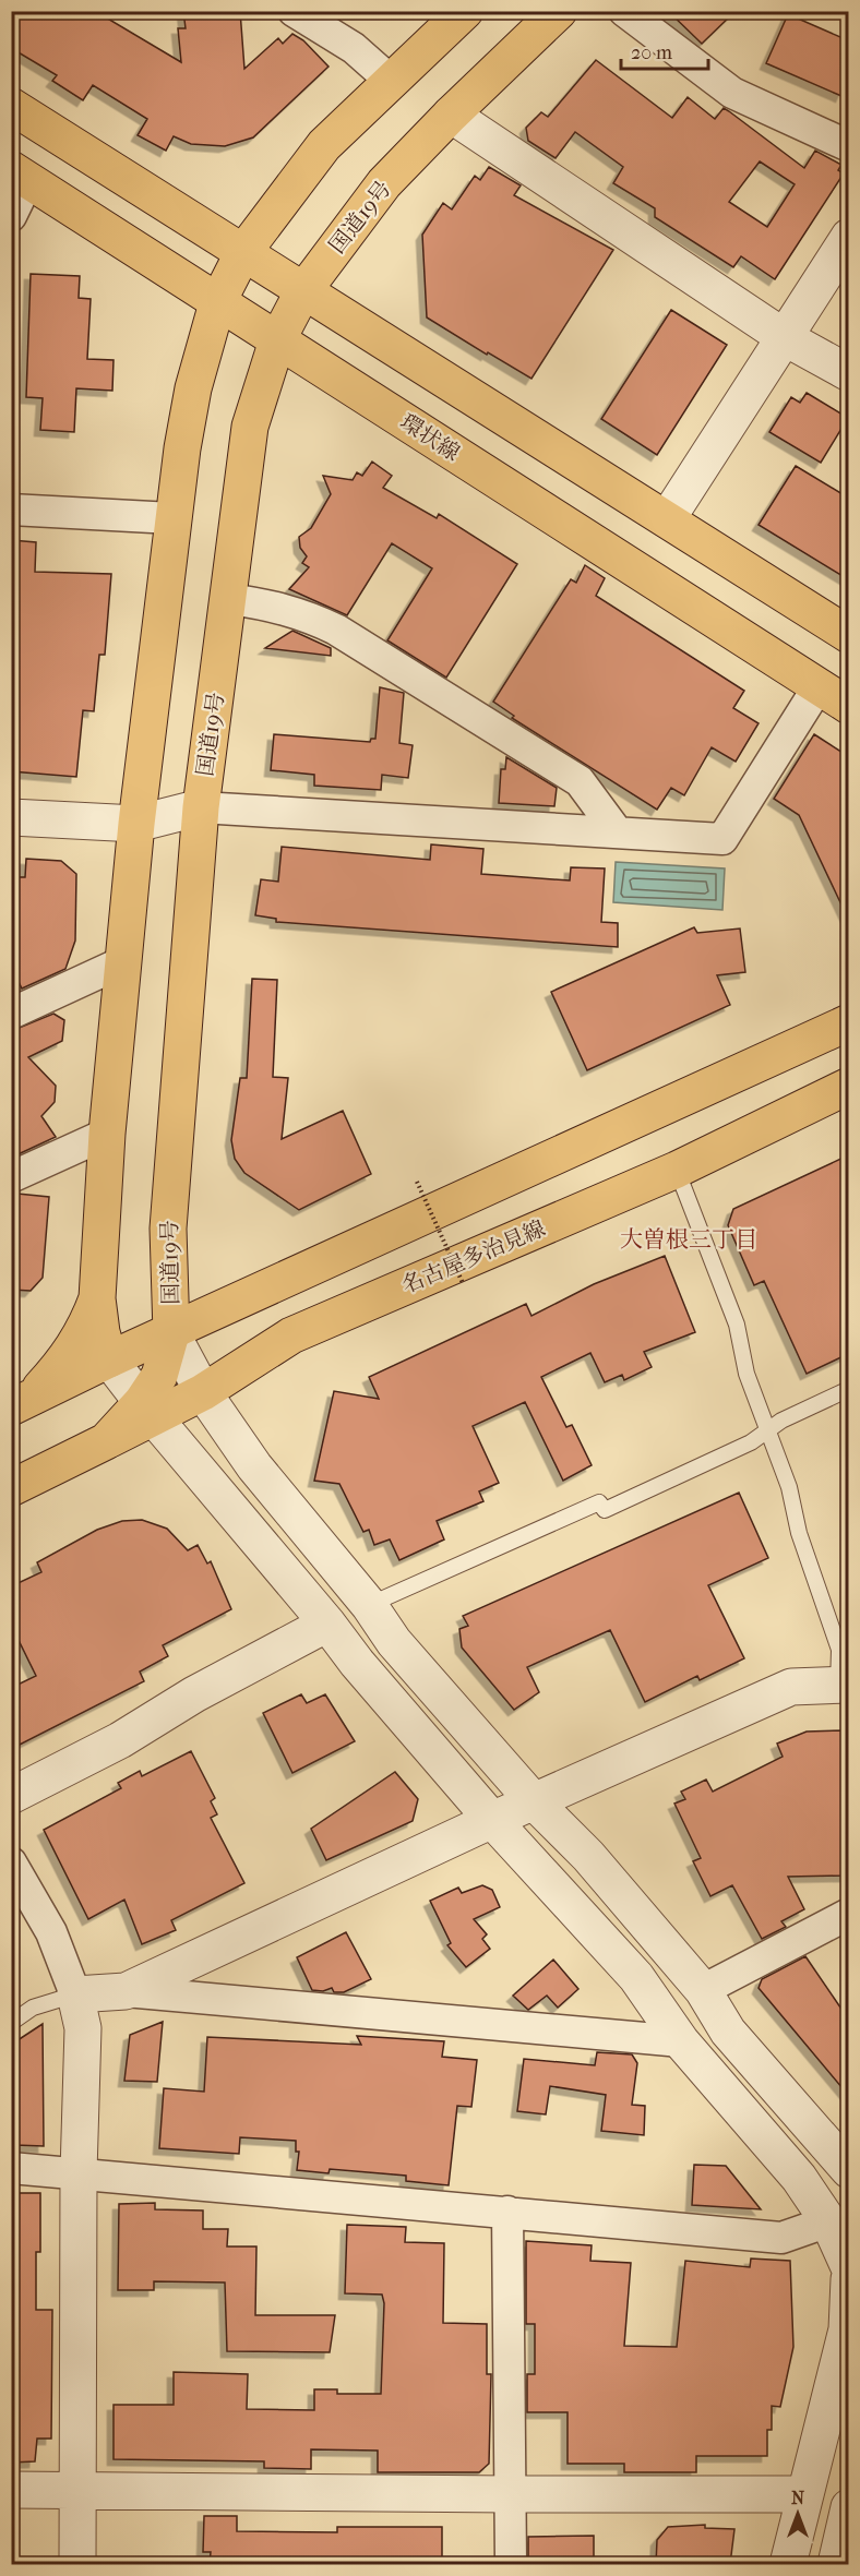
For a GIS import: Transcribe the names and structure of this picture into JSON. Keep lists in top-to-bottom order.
{
  "streets": {
    "main road": ["国道19号", "環状線", "名古屋多治見線"]
  },
  "crossings": [
    ["国道19号", "環状線"],
    ["国道19号", "名古屋多治見線"]
  ],
  "districts": ["大曽根三丁目"],
  "scale_bar": "20 m",
  "north": "top"
}
